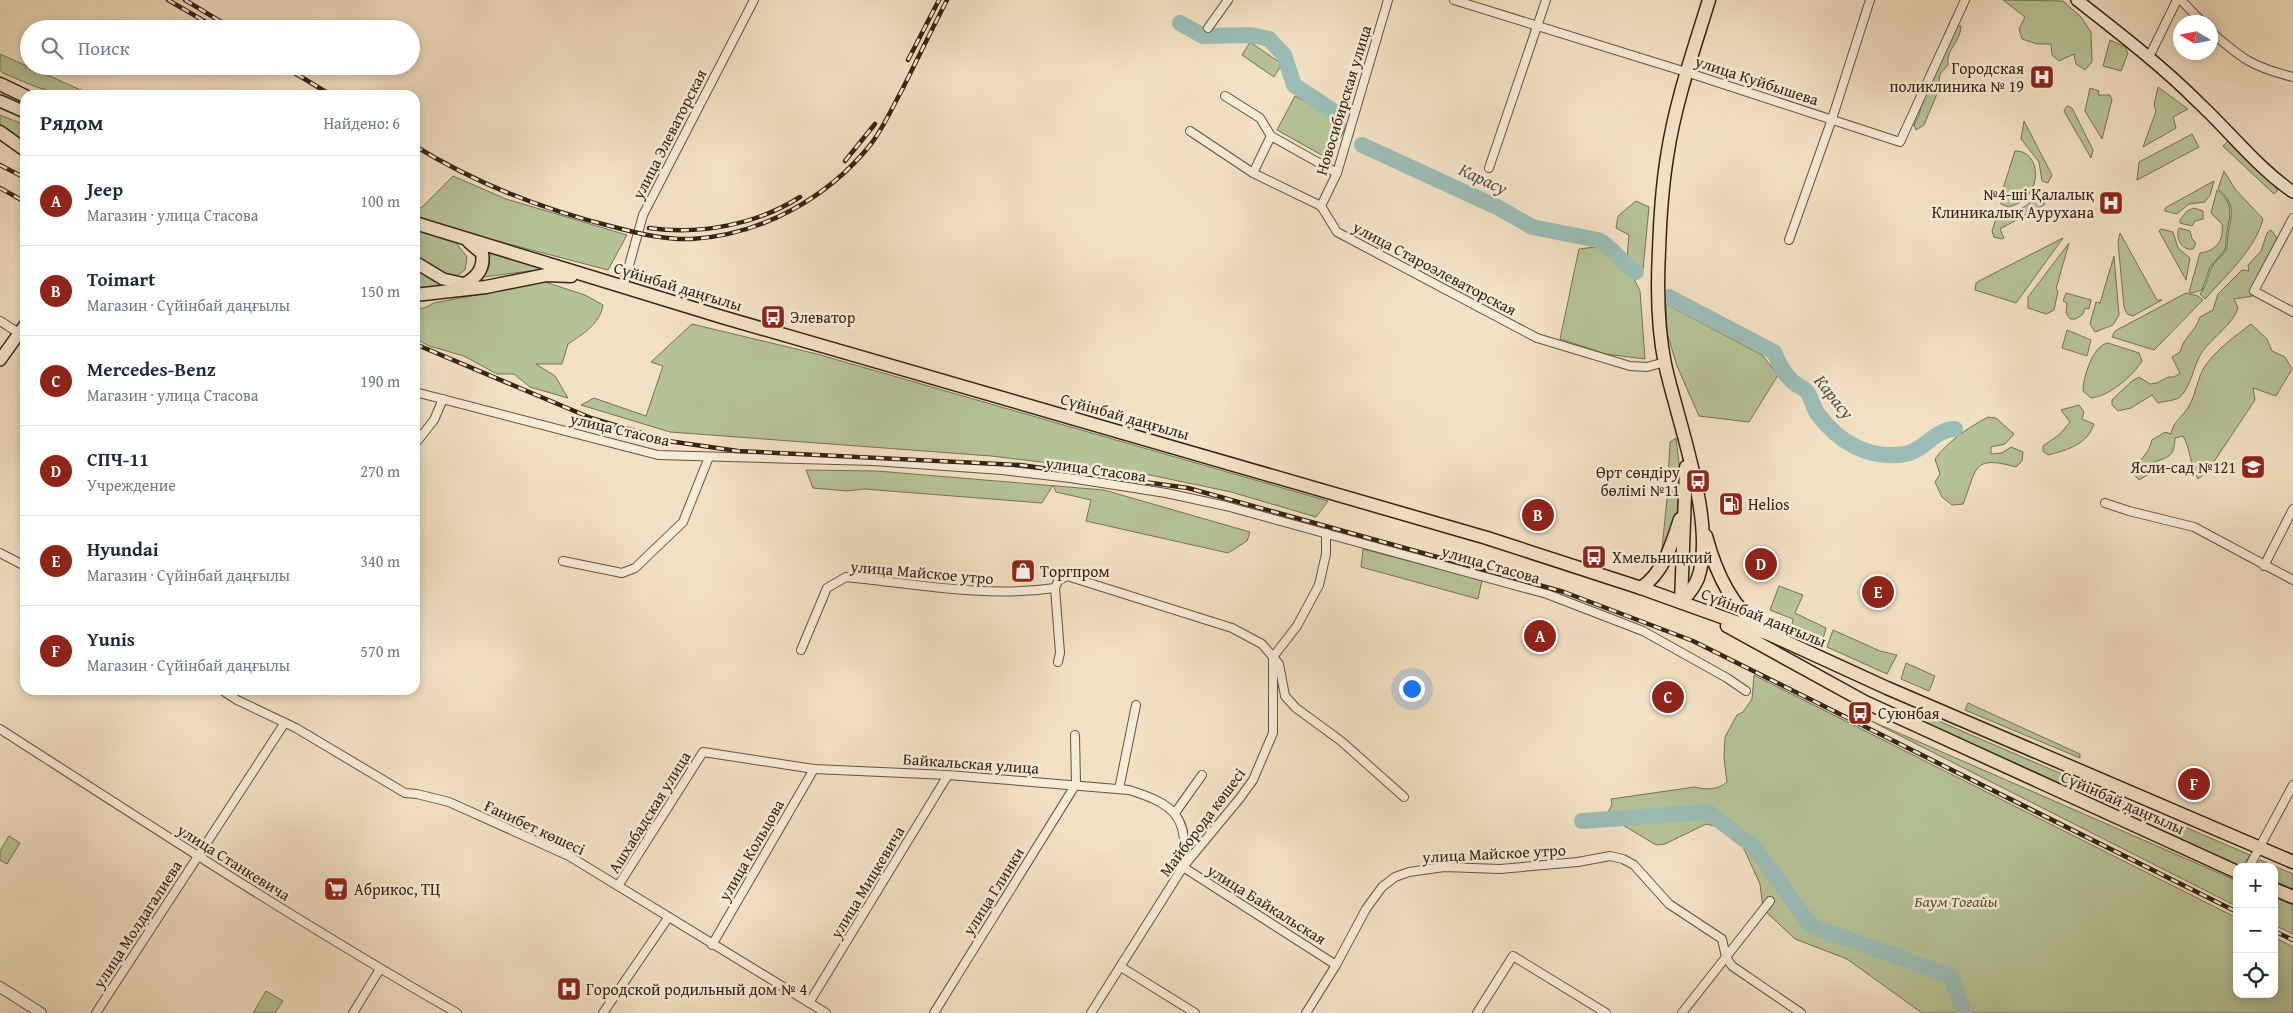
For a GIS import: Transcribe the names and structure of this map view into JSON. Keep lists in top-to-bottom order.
{
  "streets": {
    "main road": ["Сүйінбай даңғылы"],
    "street": [
      "улица Куйбышева",
      "Новосибирская улица",
      "улица Элеваторская",
      "улица Староэлеваторская",
      "улица Стасова",
      "улица Майское утро",
      "Байкальская улица",
      "Ашхабадская улица",
      "Майборода көшесі",
      "Ғанибет көшесі",
      "улица Кольцова",
      "улица Станкевича",
      "улица Мицкевича",
      "улица Глинки",
      "улица Байкальская",
      "улица Молдагалиева"
    ]
  },
  "crossings": [
    ["Новосибирская улица", "улица Староэлеваторская"],
    ["улица Элеваторская", "Сүйінбай даңғылы"],
    ["улица Майское утро", "улица Байкальская"],
    ["Байкальская улица", "Ашхабадская улица"],
    ["Байкальская улица", "улица Кольцова"],
    ["Байкальская улица", "улица Мицкевича"],
    ["Байкальская улица", "улица Глинки"],
    ["Ашхабадская улица", "Ғанибет көшесі"],
    ["Майборода көшесі", "улица Байкальская"],
    ["Ғанибет көшесі", "улица Кольцова"],
    ["Ғанибет көшесі", "улица Мицкевича"],
    ["Ғанибет көшесі", "улица Молдагалиева"],
    ["улица Станкевича", "улица Молдагалиева"]
  ],
  "water": ["Карасу"],
  "parks": ["Баум Тоғайы"],
  "places": {
    "hospital": ["Городская поликлиника № 19", "№4-ші Қалалық Клиникалық Аурухана", "Городской родильный дом № 4"],
    "bus stop": [
      "Элеватор",
      "Өрт сөндіру бөлімі №11",
      "Хмельницкий",
      "Суюнбая"
    ],
    "school or university": ["Ясли-сад №121"],
    "fuel station": ["Helios"],
    "shop": ["Торгпром"],
    "supermarket": ["Абрикос, ТЦ"]
  },
  "north": "left",
  "page": {
    "search": "Поиск",
    "heading": ["Рядом", "Найдено: 6"],
    "list": [
      {
        "mark": "A",
        "name": "Jeep",
        "note": "Магазин · улица Стасова",
        "value": "100 m"
      },
      {
        "mark": "B",
        "name": "Toimart",
        "note": "Магазин · Сүйінбай даңғылы",
        "value": "150 m"
      },
      {
        "mark": "C",
        "name": "Mercedes-Benz",
        "note": "Магазин · улица Стасова",
        "value": "190 m"
      },
      {
        "mark": "D",
        "name": "СПЧ-11",
        "note": "Учреждение",
        "value": "270 m"
      },
      {
        "mark": "E",
        "name": "Hyundai",
        "note": "Магазин · Сүйінбай даңғылы",
        "value": "340 m"
      },
      {
        "mark": "F",
        "name": "Yunis",
        "note": "Магазин · Сүйінбай даңғылы",
        "value": "570 m"
      }
    ],
    "pins": [
      "B",
      "D",
      "E",
      "A",
      "C",
      "F"
    ],
    "map_buttons": ["+", "−"]
  }
}
